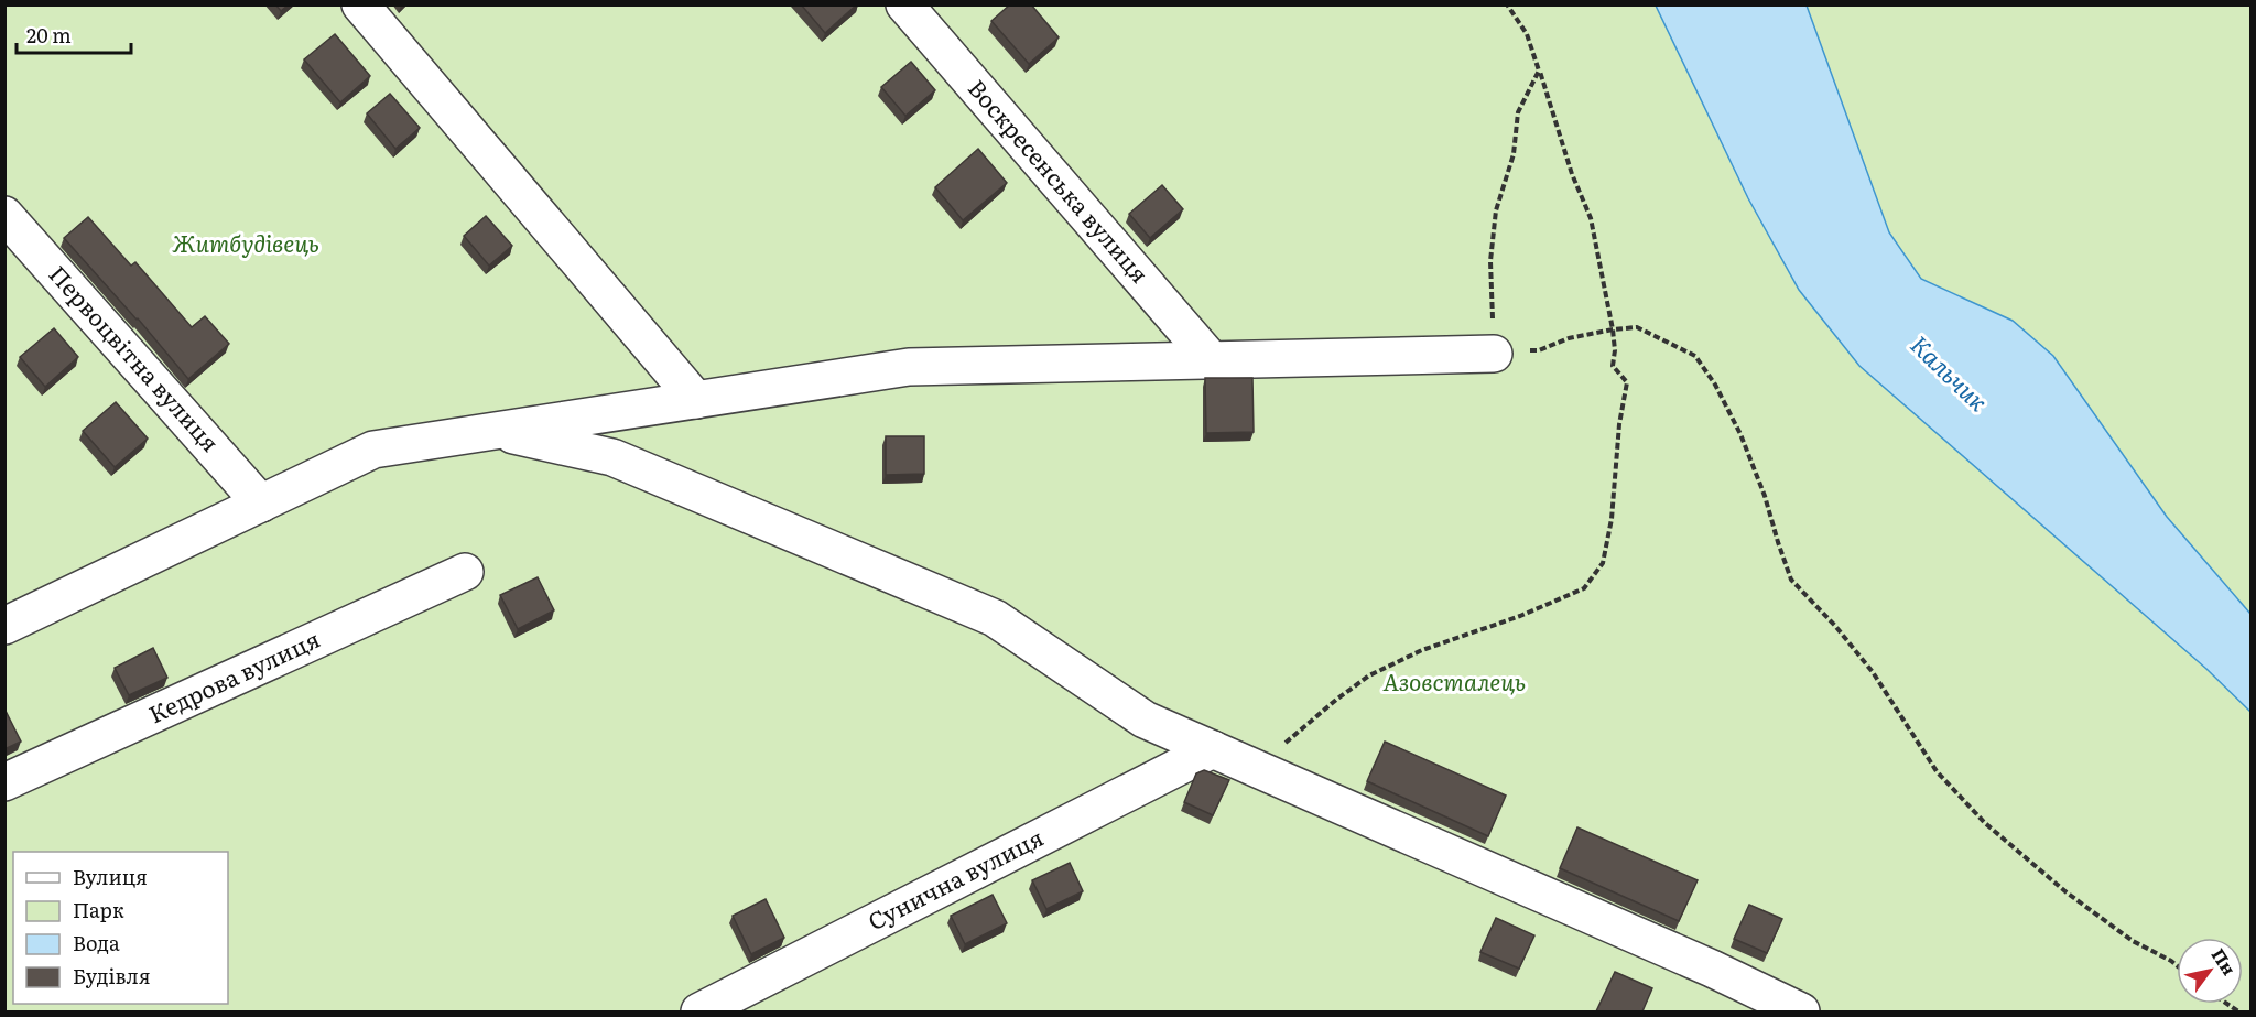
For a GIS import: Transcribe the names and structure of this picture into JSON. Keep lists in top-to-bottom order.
{
  "streets": {
    "lane": [
      "Воскресенська вулиця",
      "Первоцвітна вулиця",
      "Кедрова вулиця",
      "Сунична вулиця"
    ]
  },
  "water": ["Кальчик"],
  "parks": ["Житбудівець", "Азовсталець"],
  "legend": [
    "Вулиця",
    "Парк",
    "Вода",
    "Будівля"
  ],
  "scale_bar": "20 m",
  "north": "top right"
}
